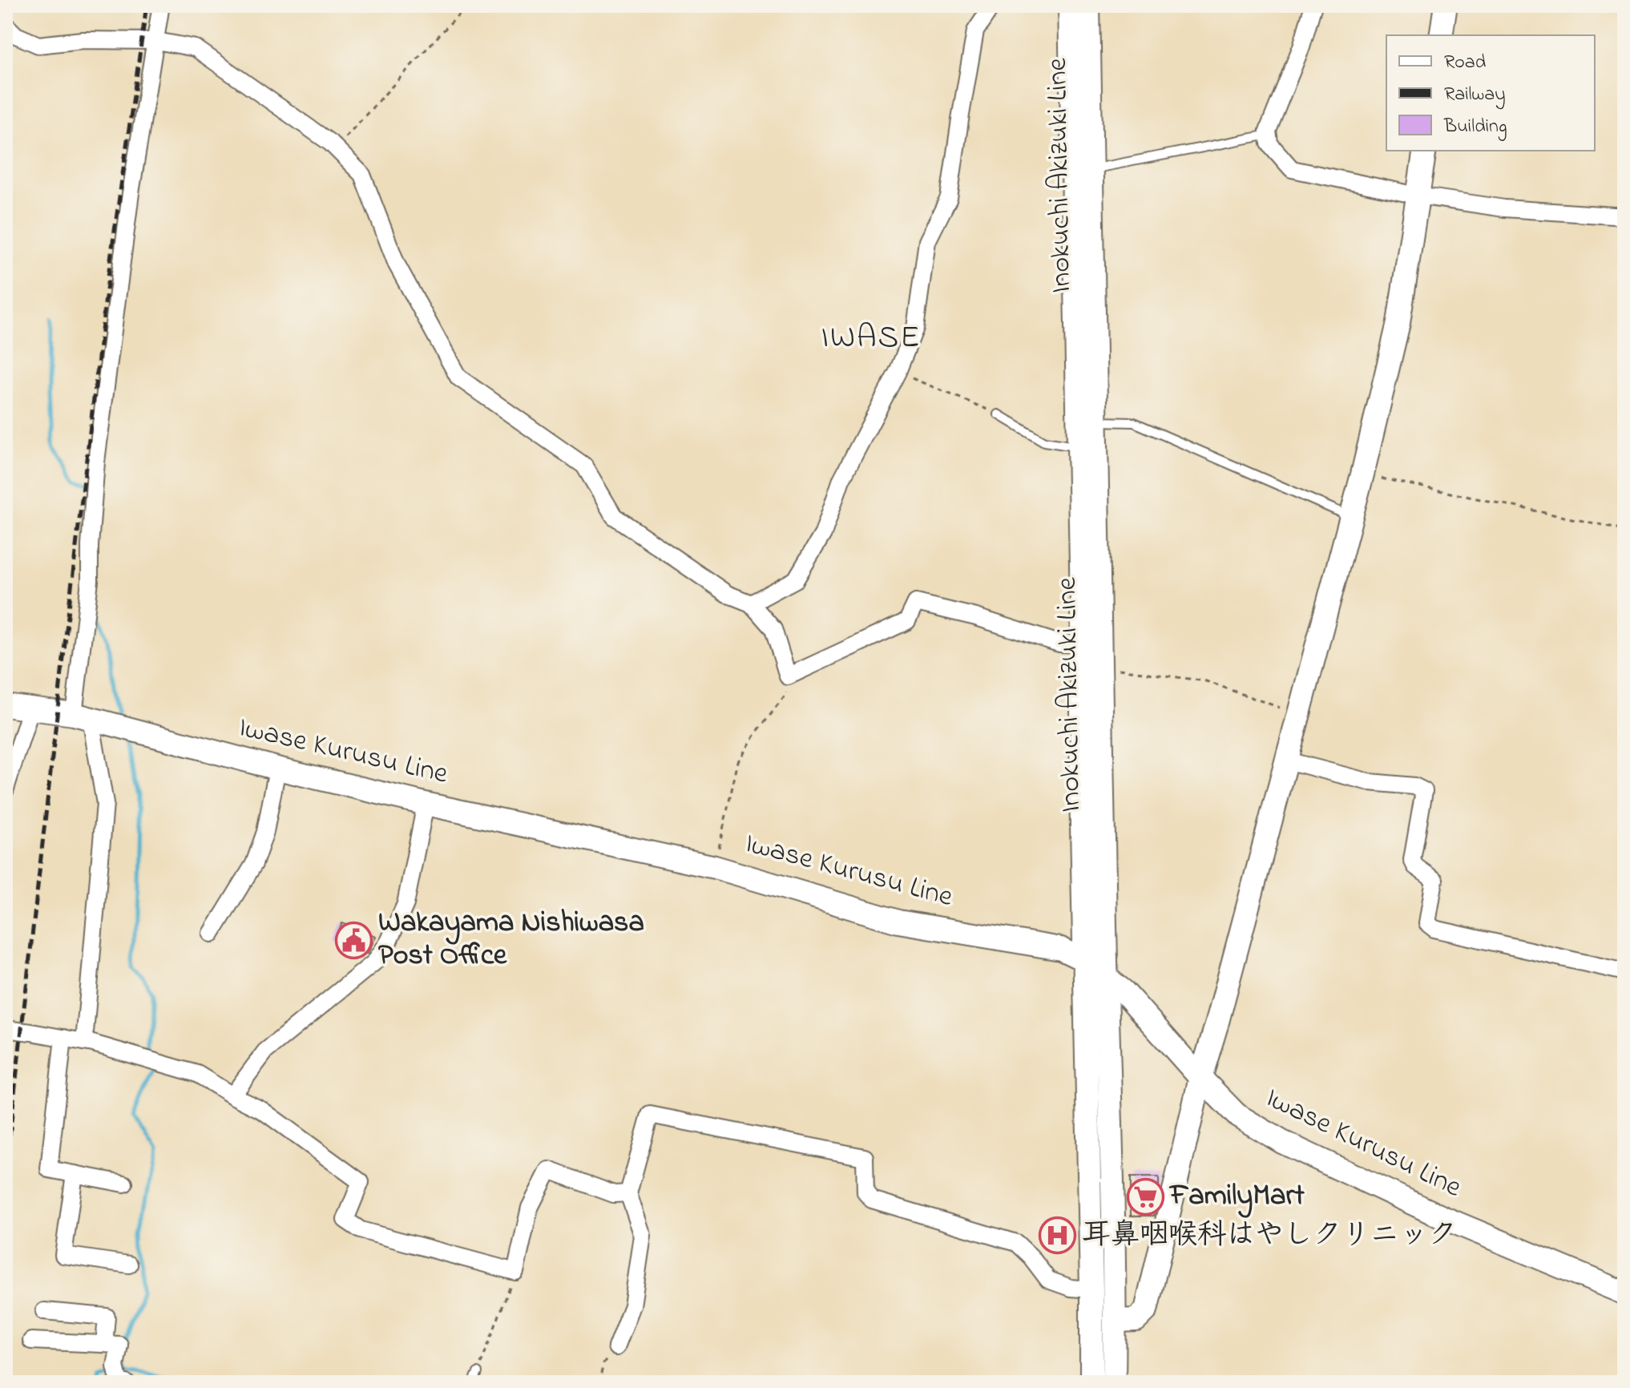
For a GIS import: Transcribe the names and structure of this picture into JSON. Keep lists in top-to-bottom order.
{
  "streets": {
    "main road": ["Inokuchi Akizuki Line", "Iwase Kurusu Line"]
  },
  "crossings": [
    ["Inokuchi Akizuki Line", "Iwase Kurusu Line"]
  ],
  "districts": ["IWASE"],
  "places": {
    "public building": ["Wakayama Nishiwasa Post Office"],
    "supermarket": ["FamilyMart"],
    "hospital": ["耳鼻咽喉科はやしクリニック"]
  },
  "legend": ["Road", "Railway", "Building"]
}
